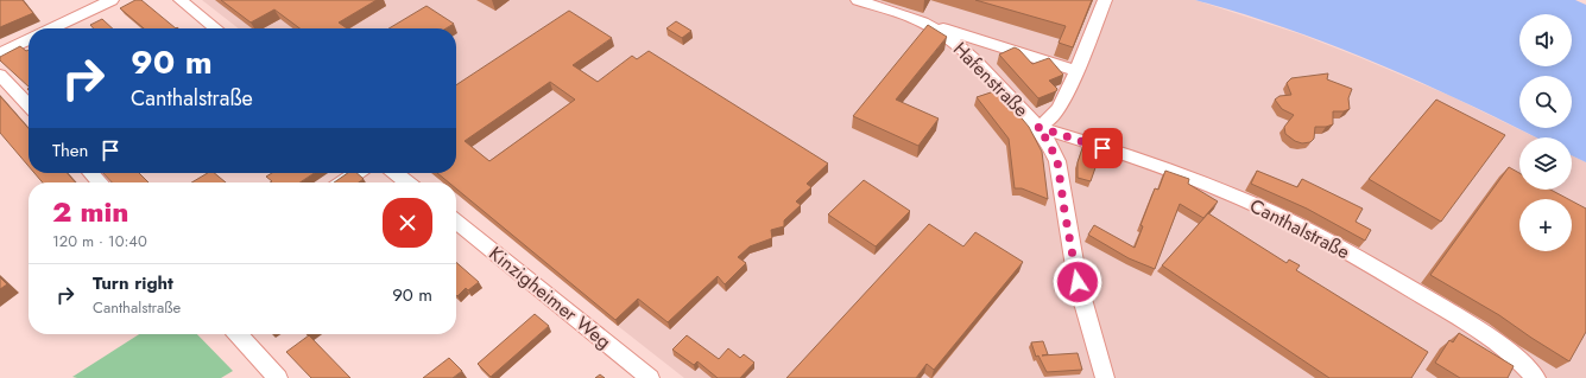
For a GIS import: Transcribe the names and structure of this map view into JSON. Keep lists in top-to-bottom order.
{
  "streets": {
    "street": ["Hafenstraße", "Canthalstraße", "Kinzigheimer Weg"]
  },
  "crossings": [
    ["Hafenstraße", "Canthalstraße"]
  ],
  "page": {
    "map_buttons": "+",
    "turn": ["90 m", "Canthalstraße"],
    "then": "Then",
    "heading": ["2 min", "120 m · 10:40"],
    "list": [
      {
        "name": "Turn right",
        "note": "Canthalstraße",
        "value": "90 m"
      }
    ]
  }
}
